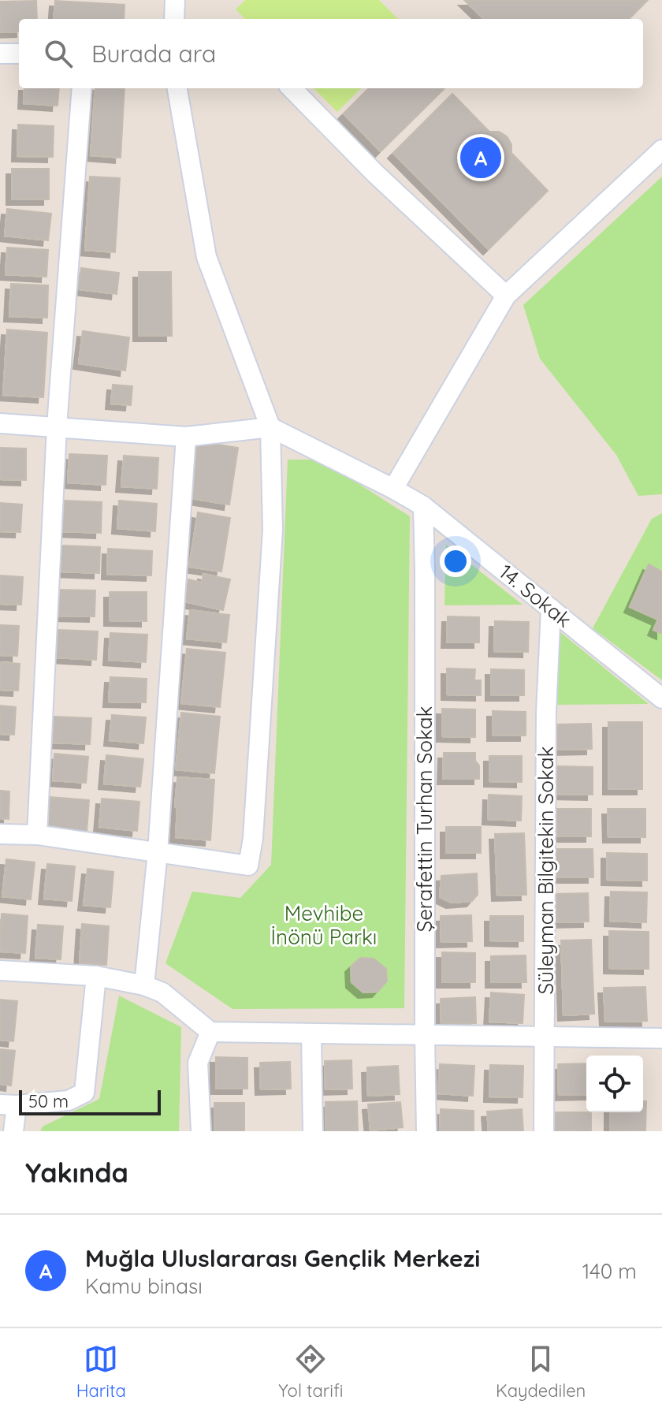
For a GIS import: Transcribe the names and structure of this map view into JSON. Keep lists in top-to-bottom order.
{
  "streets": {
    "street": ["14. Sokak", "Şerafettin Turhan Sokak", "Süleyman Bilgitekin Sokak"]
  },
  "crossings": [
    ["14. Sokak", "Şerafettin Turhan Sokak"],
    ["14. Sokak", "Süleyman Bilgitekin Sokak"]
  ],
  "parks": ["Mevhibe İnönü Parkı"],
  "scale_bar": "50 m",
  "page": {
    "search": "Burada ara",
    "pins": "A",
    "scale": "50 m",
    "heading": "Yakında",
    "list": [
      {
        "mark": "A",
        "name": "Muğla Uluslararası Gençlik Merkezi",
        "note": "Kamu binası",
        "value": "140 m"
      }
    ],
    "nav": ["Harita", "Yol tarifi", "Kaydedilen"]
  }
}
